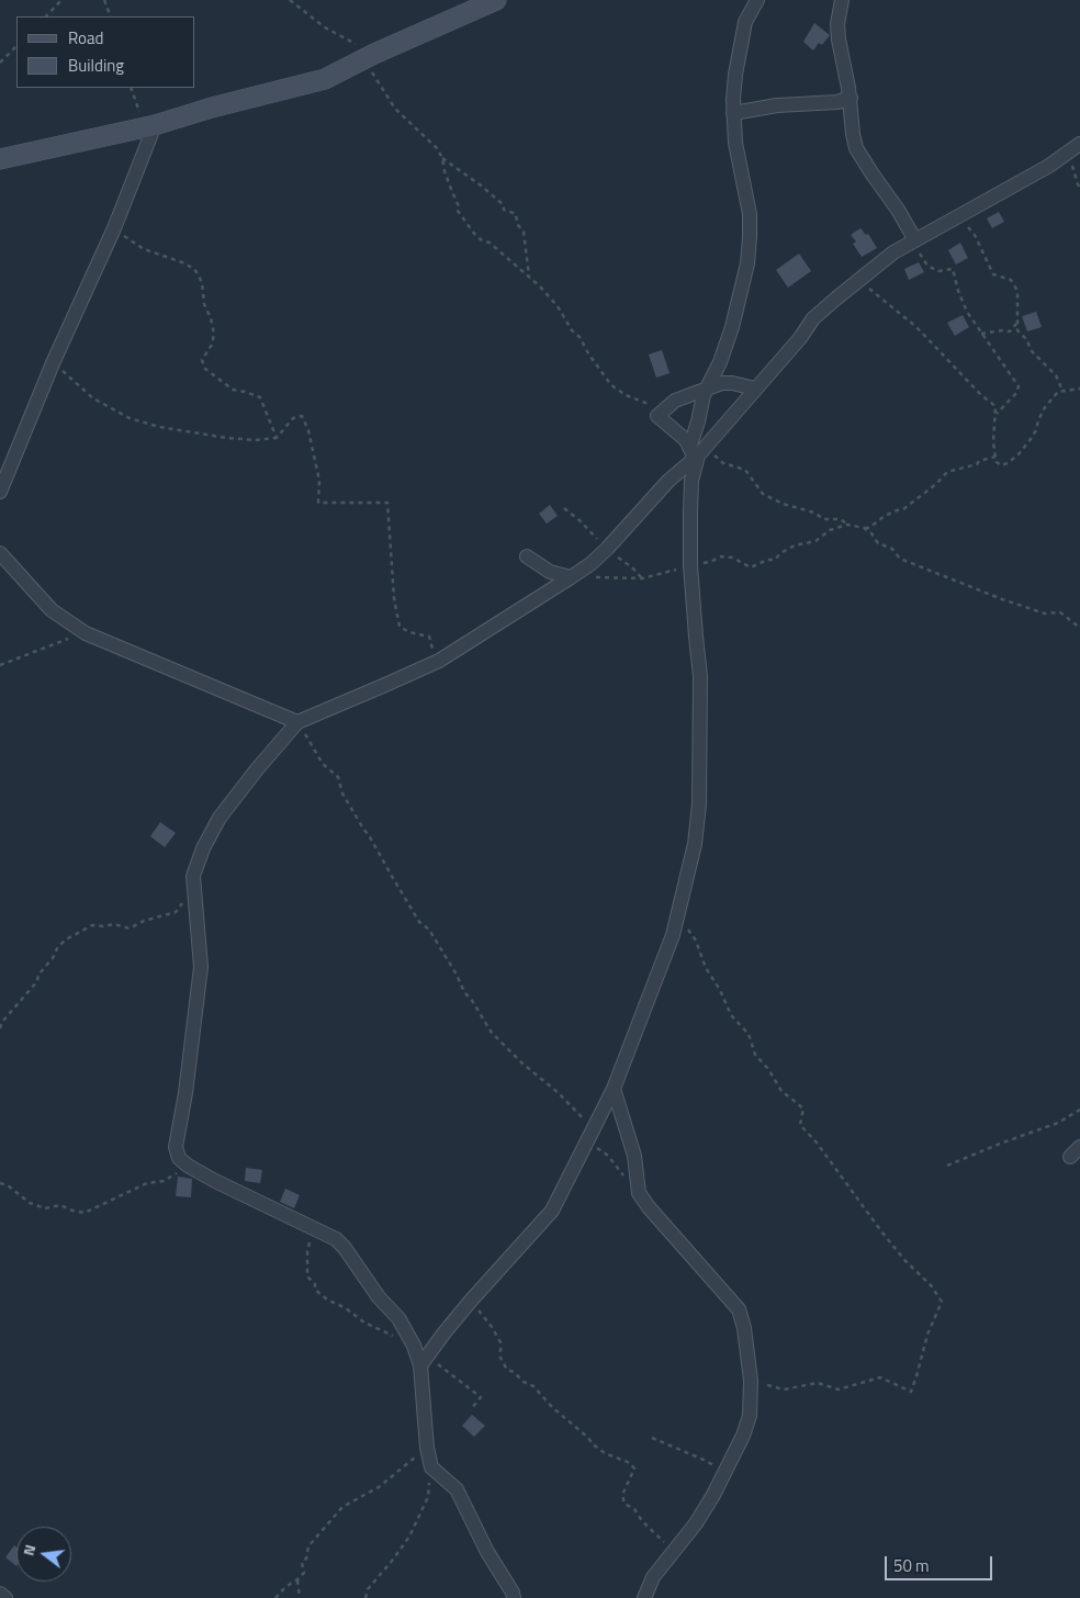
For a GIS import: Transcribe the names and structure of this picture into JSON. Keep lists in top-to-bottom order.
{
  "legend": ["Road", "Building"],
  "scale_bar": "50 m",
  "north": "left"
}
